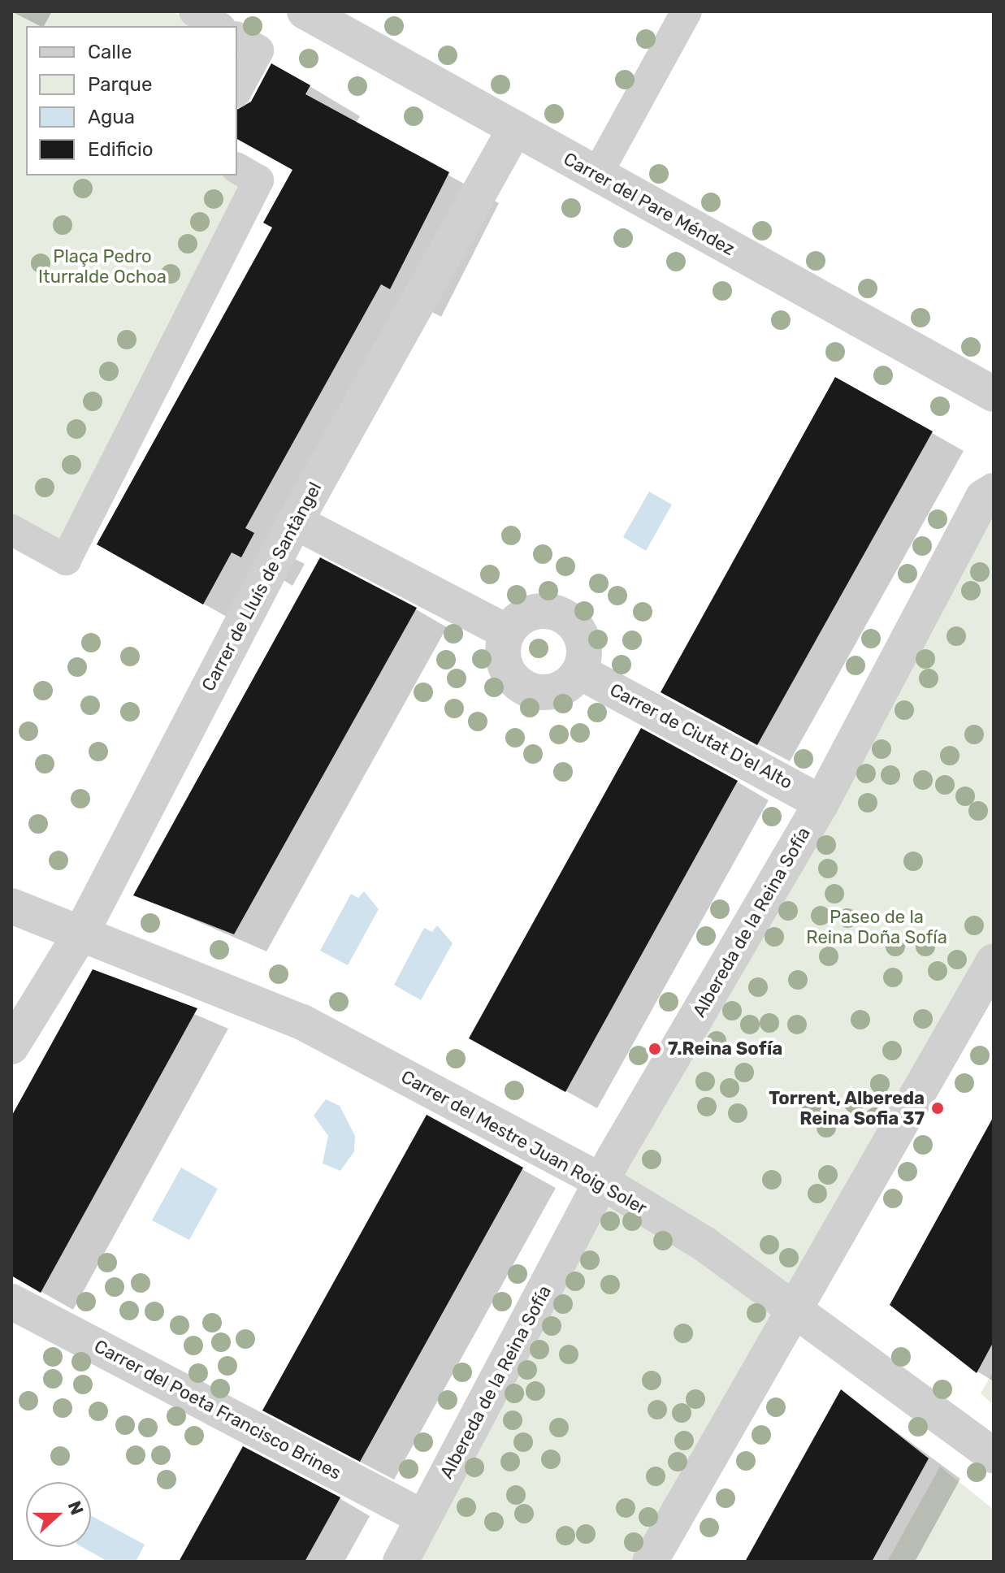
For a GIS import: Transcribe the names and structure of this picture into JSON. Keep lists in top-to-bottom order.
{
  "streets": {
    "street": [
      "Carrer del Pare Méndez",
      "Carrer de Lluís de Santàngel",
      "Carrer de Ciutat D'el Alto",
      "Albereda de la Reina Sofía",
      "Carrer del Mestre Juan Roig Soler",
      "Carrer del Poeta Francisco Brines"
    ]
  },
  "crossings": [
    ["Carrer del Pare Méndez", "Carrer de Lluís de Santàngel"],
    ["Carrer de Lluís de Santàngel", "Carrer del Mestre Juan Roig Soler"],
    ["Carrer de Ciutat D'el Alto", "Albereda de la Reina Sofía"],
    ["Albereda de la Reina Sofía", "Carrer del Mestre Juan Roig Soler"],
    ["Albereda de la Reina Sofía", "Carrer del Poeta Francisco Brines"]
  ],
  "parks": ["Plaça Pedro Iturralde Ochoa", "Paseo de la Reina Doña Sofía"],
  "places": ["7.Reina Sofía", "Torrent, Albereda Reina Sofia 37"],
  "legend": [
    "Calle",
    "Parque",
    "Agua",
    "Edificio"
  ],
  "north": "right"
}
